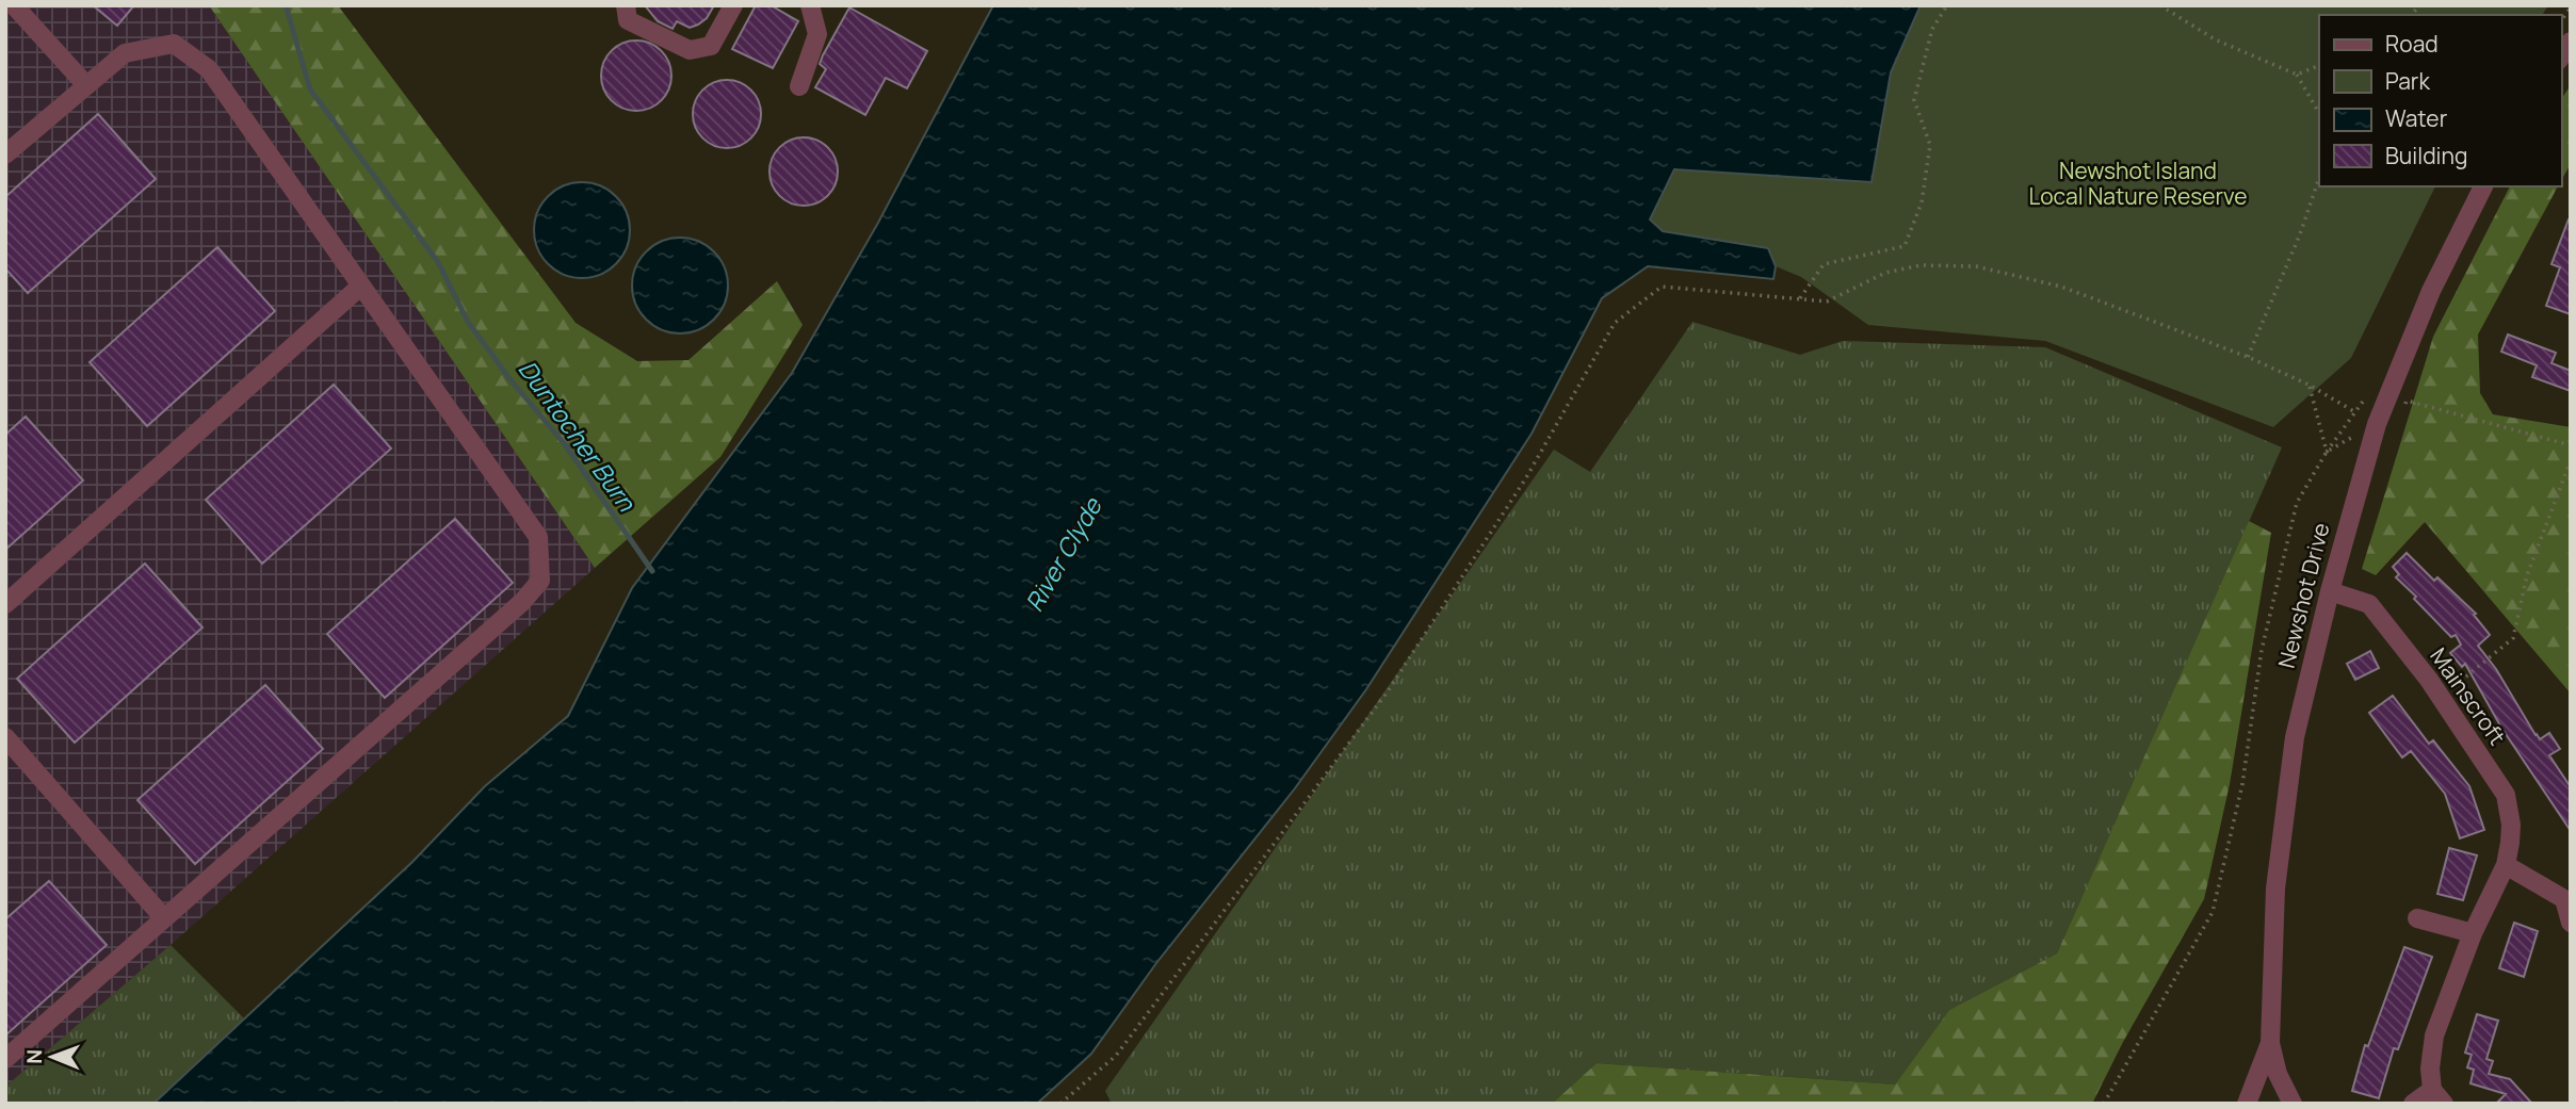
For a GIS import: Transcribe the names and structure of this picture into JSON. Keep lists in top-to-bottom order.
{
  "streets": {
    "street": ["Newshot Drive", "Mainscroft"]
  },
  "crossings": [
    ["Newshot Drive", "Mainscroft"]
  ],
  "water": ["Duntocher Burn", "River Clyde"],
  "parks": ["Newshot Island Local Nature Reserve"],
  "legend": [
    "Road",
    "Park",
    "Water",
    "Building"
  ],
  "north": "left"
}
